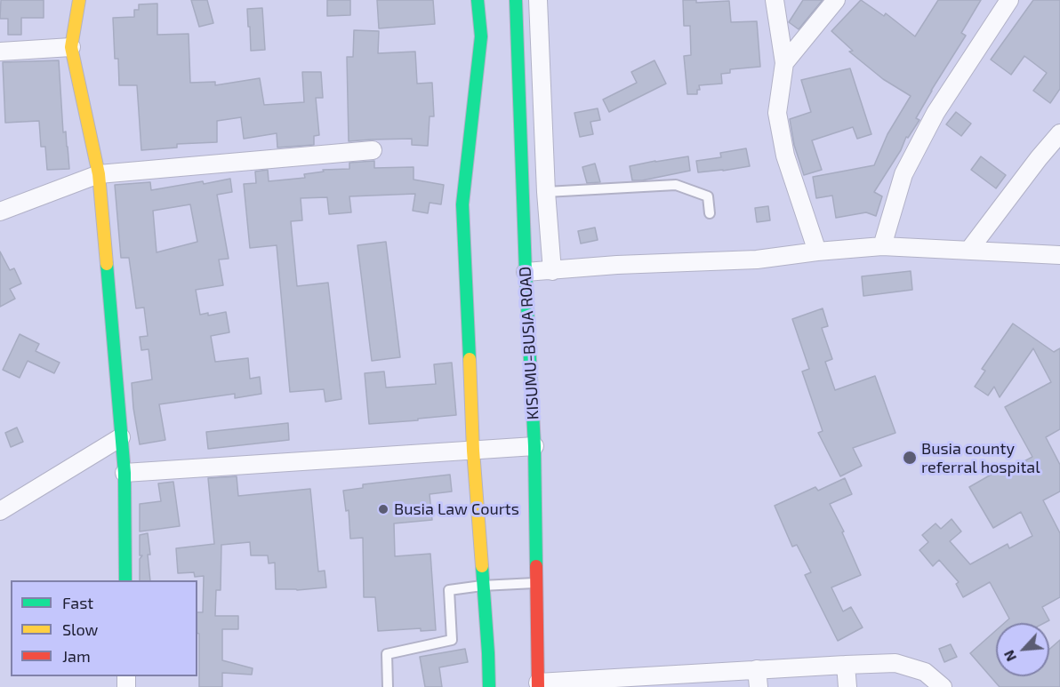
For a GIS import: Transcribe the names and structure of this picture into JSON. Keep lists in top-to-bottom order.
{
  "streets": {
    "main road": ["KISUMU-BUSIA ROAD"]
  },
  "places": ["Busia county referral hospital", "Busia Law Courts"],
  "legend": ["Fast", "Slow", "Jam"],
  "north": "bottom left"
}
